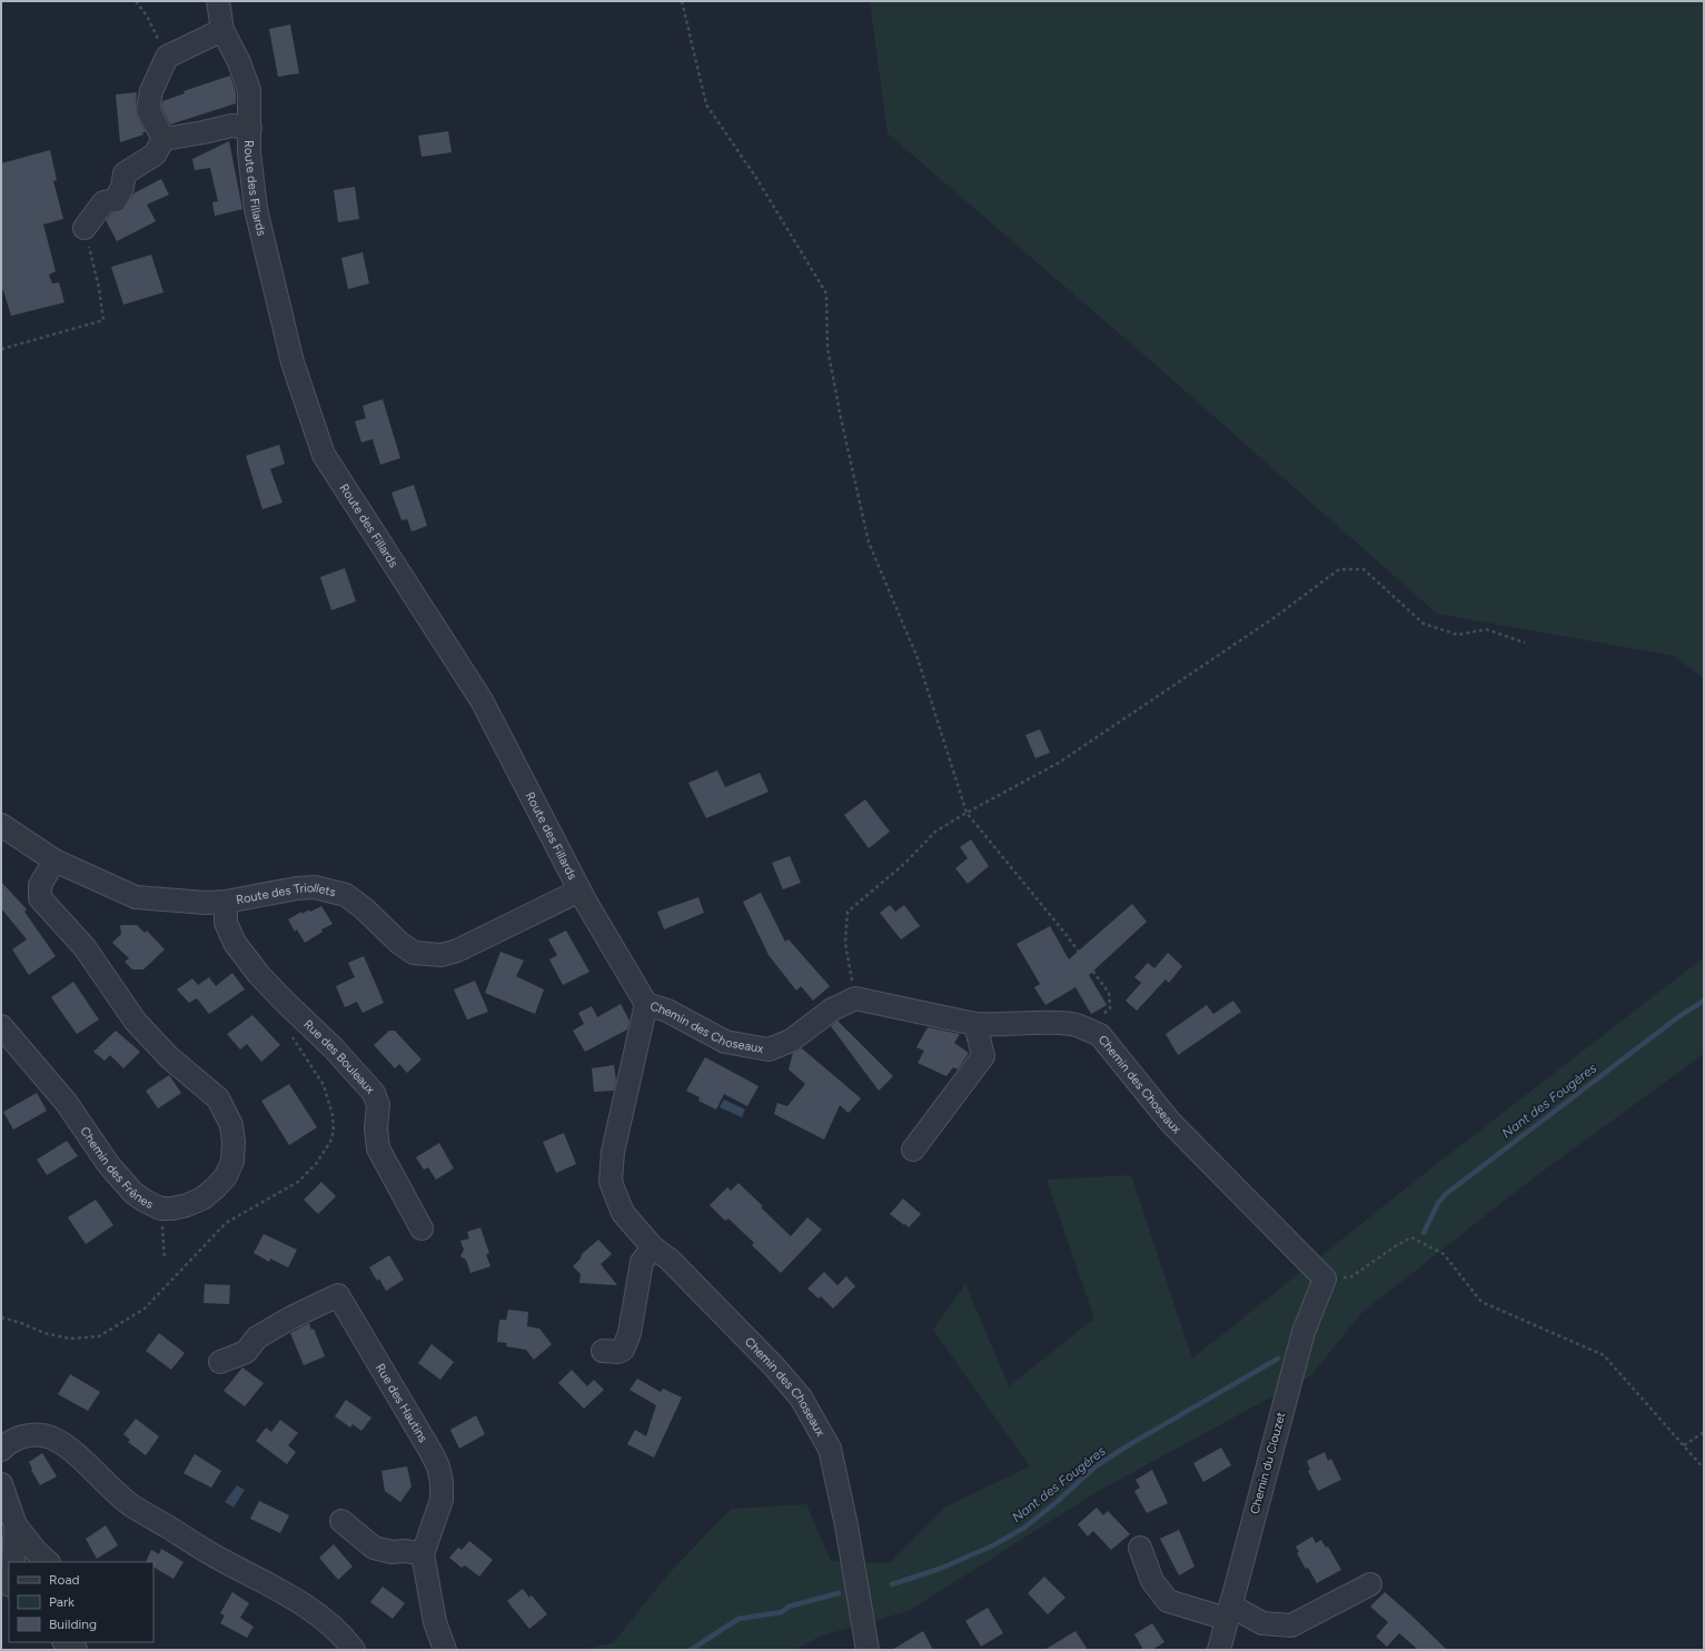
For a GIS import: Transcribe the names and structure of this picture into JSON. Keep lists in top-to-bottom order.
{
  "streets": {
    "street": [
      "Route des Fillards",
      "Route des Triollets",
      "Chemin des Choseaux",
      "Rue des Bouleaux",
      "Chemin des Frênes",
      "Rue des Hautins",
      "Chemin du Clouzet"
    ]
  },
  "crossings": [
    ["Route des Fillards", "Route des Triollets"],
    ["Route des Fillards", "Chemin des Choseaux"],
    ["Route des Triollets", "Rue des Bouleaux"],
    ["Route des Triollets", "Chemin des Frênes"],
    ["Chemin des Choseaux", "Chemin du Clouzet"]
  ],
  "water": ["Nant des Fougères"],
  "legend": ["Road", "Park", "Building"]
}
